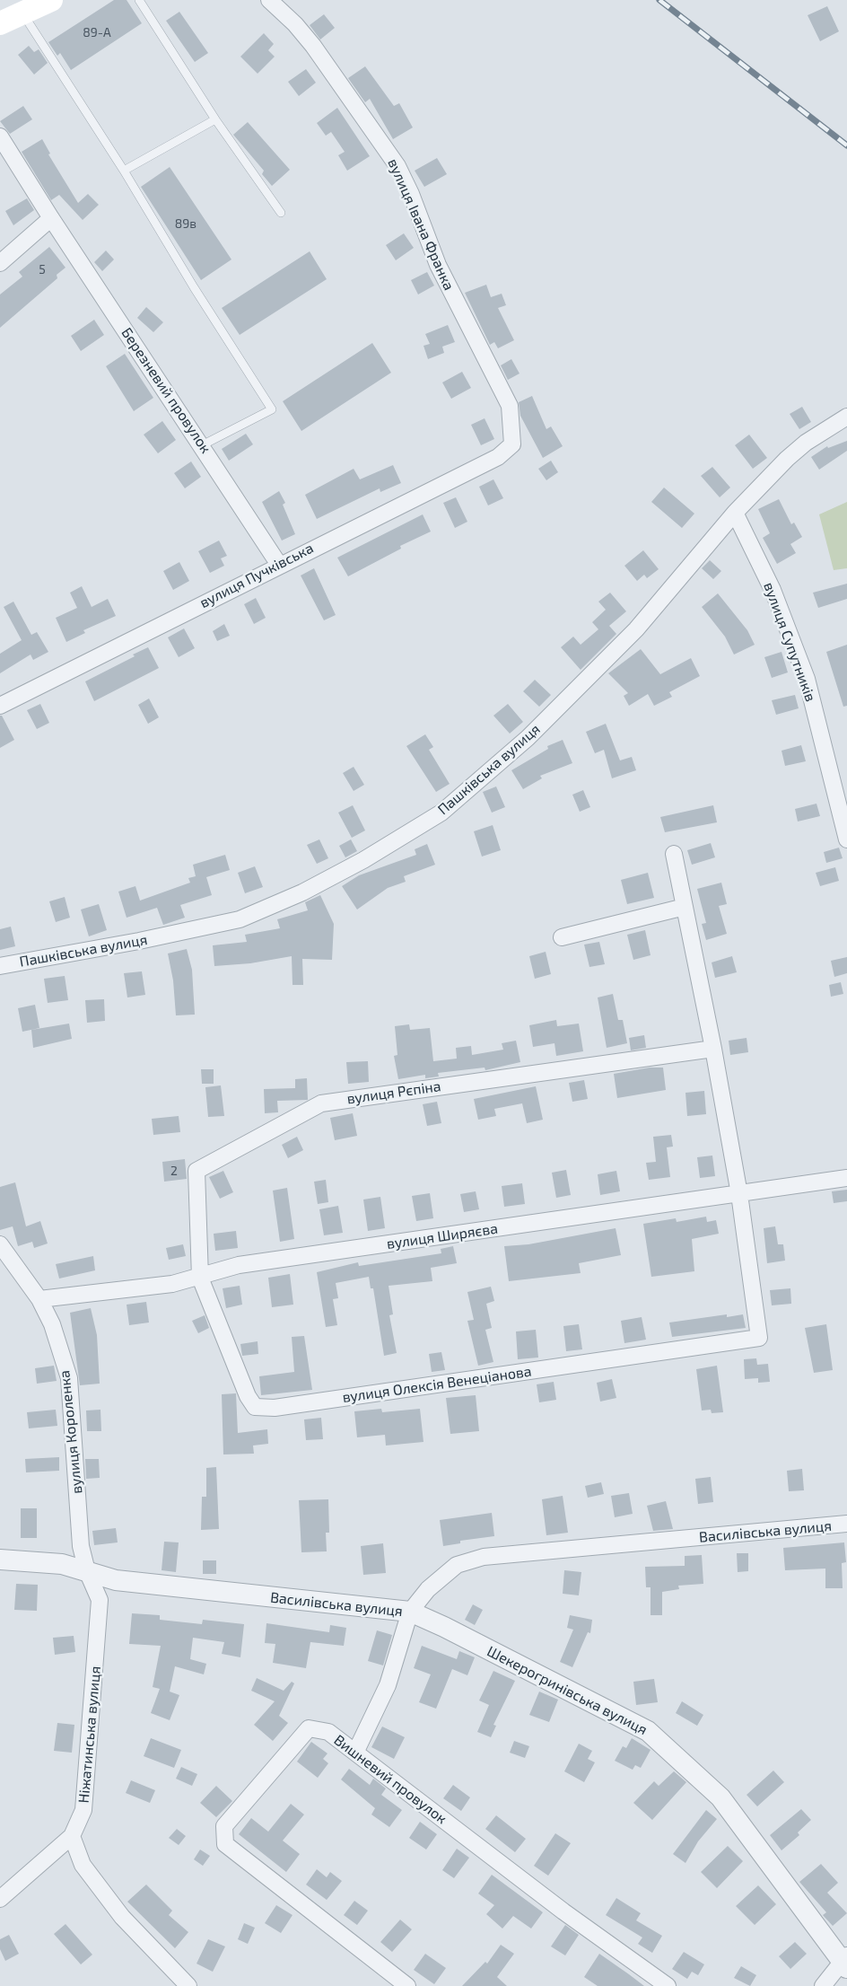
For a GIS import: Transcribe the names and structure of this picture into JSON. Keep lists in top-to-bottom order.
{
  "streets": {
    "street": [
      "вулиця Івана Франка",
      "Березневий провулок",
      "вулиця Пучківська",
      "вулиця Супутників",
      "Пашківська вулиця",
      "вулиця Рєпіна",
      "вулиця Ширяєва",
      "вулиця Олексія Венеціанова",
      "вулиця Короленка",
      "Василівська вулиця",
      "Шекерогринівська вулиця",
      "Ніжатинська вулиця",
      "Вишневий провулок"
    ]
  },
  "crossings": [
    ["вулиця Івана Франка", "вулиця Пучківська"],
    ["Березневий провулок", "вулиця Пучківська"],
    ["вулиця Супутників", "Пашківська вулиця"],
    ["вулиця Рєпіна", "вулиця Ширяєва"],
    ["вулиця Рєпіна", "вулиця Олексія Венеціанова"],
    ["вулиця Ширяєва", "вулиця Олексія Венеціанова"],
    ["вулиця Ширяєва", "вулиця Короленка"],
    ["вулиця Короленка", "Василівська вулиця"],
    ["вулиця Короленка", "Ніжатинська вулиця"],
    ["Василівська вулиця", "Шекерогринівська вулиця"],
    ["Василівська вулиця", "Ніжатинська вулиця"]
  ],
  "house_numbers": [
    "89-А",
    "89в",
    "5",
    "2"
  ]
}
